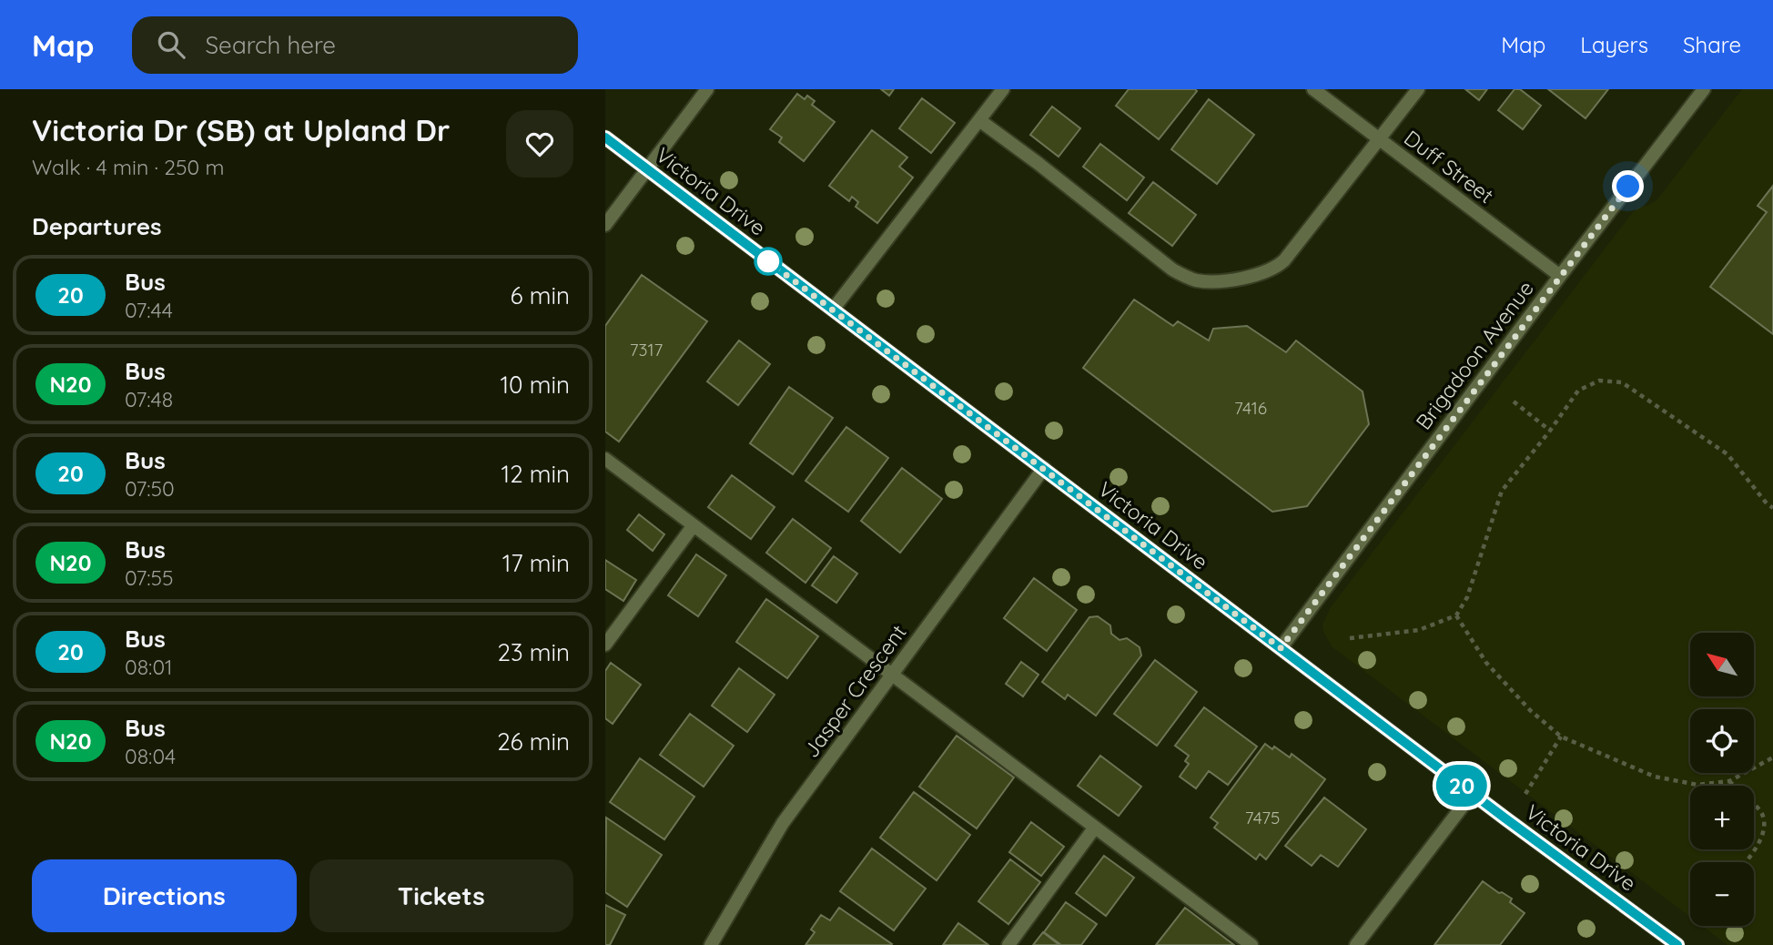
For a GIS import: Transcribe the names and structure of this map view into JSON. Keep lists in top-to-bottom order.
{
  "streets": {
    "street": [
      "Duff Street",
      "Victoria Drive",
      "Brigadoon Avenue",
      "Jasper Crescent"
    ]
  },
  "crossings": [
    ["Duff Street", "Brigadoon Avenue"],
    ["Victoria Drive", "Brigadoon Avenue"],
    ["Victoria Drive", "Jasper Crescent"]
  ],
  "lines": ["bus line 20"],
  "house_numbers": ["7317", "7416", "7475"],
  "north": "top left",
  "page": {
    "header": "Map",
    "search": "Search here",
    "nav": ["Map", "Layers", "Share"],
    "heading": [
      ["Victoria Dr (SB) at Upland Dr", "Walk · 4 min · 250 m"],
      "Departures"
    ],
    "on_map": "20",
    "list": [
      {
        "mark": "20",
        "name": "Bus",
        "note": "07:44",
        "value": "6 min"
      },
      {
        "mark": "N20",
        "name": "Bus",
        "note": "07:48",
        "value": "10 min"
      },
      {
        "mark": "20",
        "name": "Bus",
        "note": "07:50",
        "value": "12 min"
      },
      {
        "mark": "N20",
        "name": "Bus",
        "note": "07:55",
        "value": "17 min"
      },
      {
        "mark": "20",
        "name": "Bus",
        "note": "08:01",
        "value": "23 min"
      },
      {
        "mark": "N20",
        "name": "Bus",
        "note": "08:04",
        "value": "26 min"
      }
    ],
    "map_buttons": ["+", "−"],
    "buttons": ["Directions", "Tickets"]
  }
}
